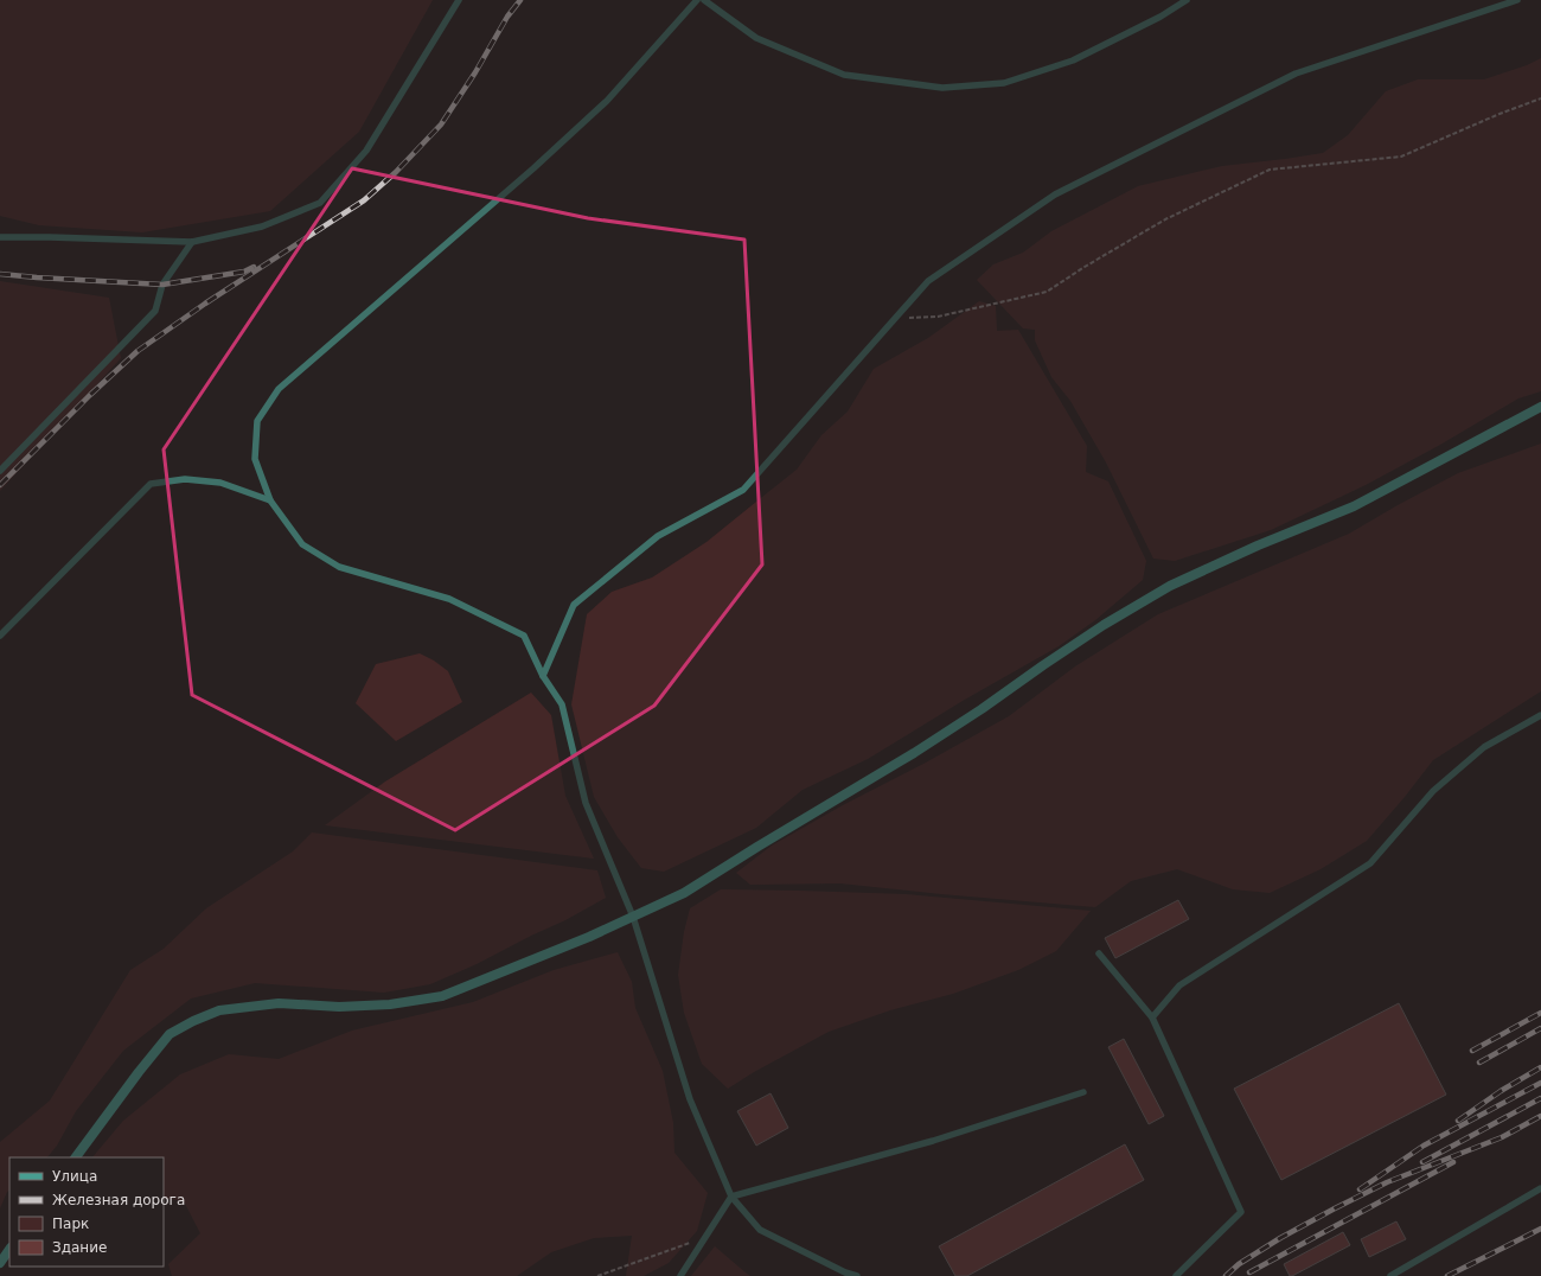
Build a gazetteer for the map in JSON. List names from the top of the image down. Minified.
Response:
{"legend":["Улица","Железная дорога","Парк","Здание"]}
